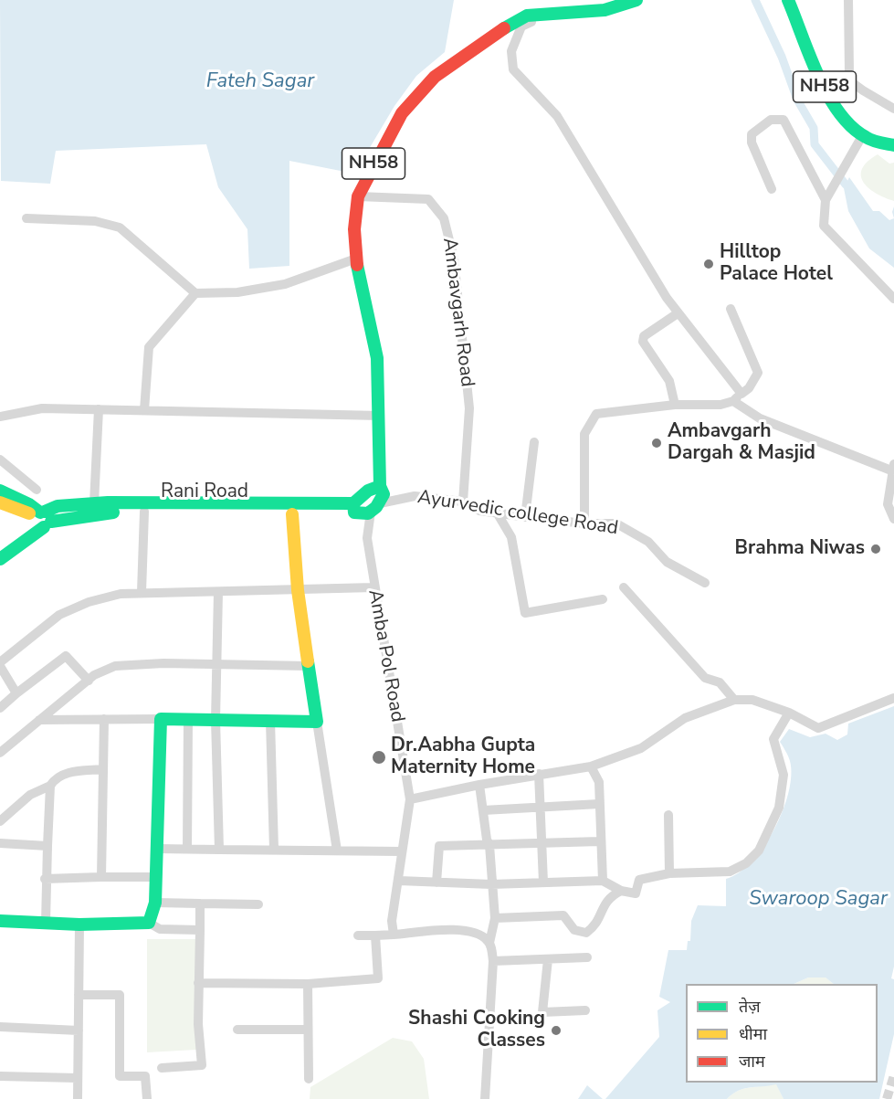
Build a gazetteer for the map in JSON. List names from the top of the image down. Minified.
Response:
{"streets":{"main road":["NH58","Rani Road"],"street":["Ambavgarh Road","Ayurvedic college Road","Amba Pol Road"]},"crossings":[["NH58","Ambavgarh Road"],["NH58","Rani Road"],["NH58","Ayurvedic college Road"],["NH58","Amba Pol Road"],["Ambavgarh Road","Ayurvedic college Road"],["Rani Road","Ayurvedic college Road"],["Rani Road","Amba Pol Road"],["Ayurvedic college Road","Amba Pol Road"]],"water":["Fateh Sagar","Swaroop Sagar"],"places":["Hilltop Palace Hotel","Ambavgarh Dargah & Masjid","Brahma Niwas","Dr.Aabha Gupta Maternity Home","Shashi Cooking Classes"],"legend":["तेज़","धीमा","जाम"]}
